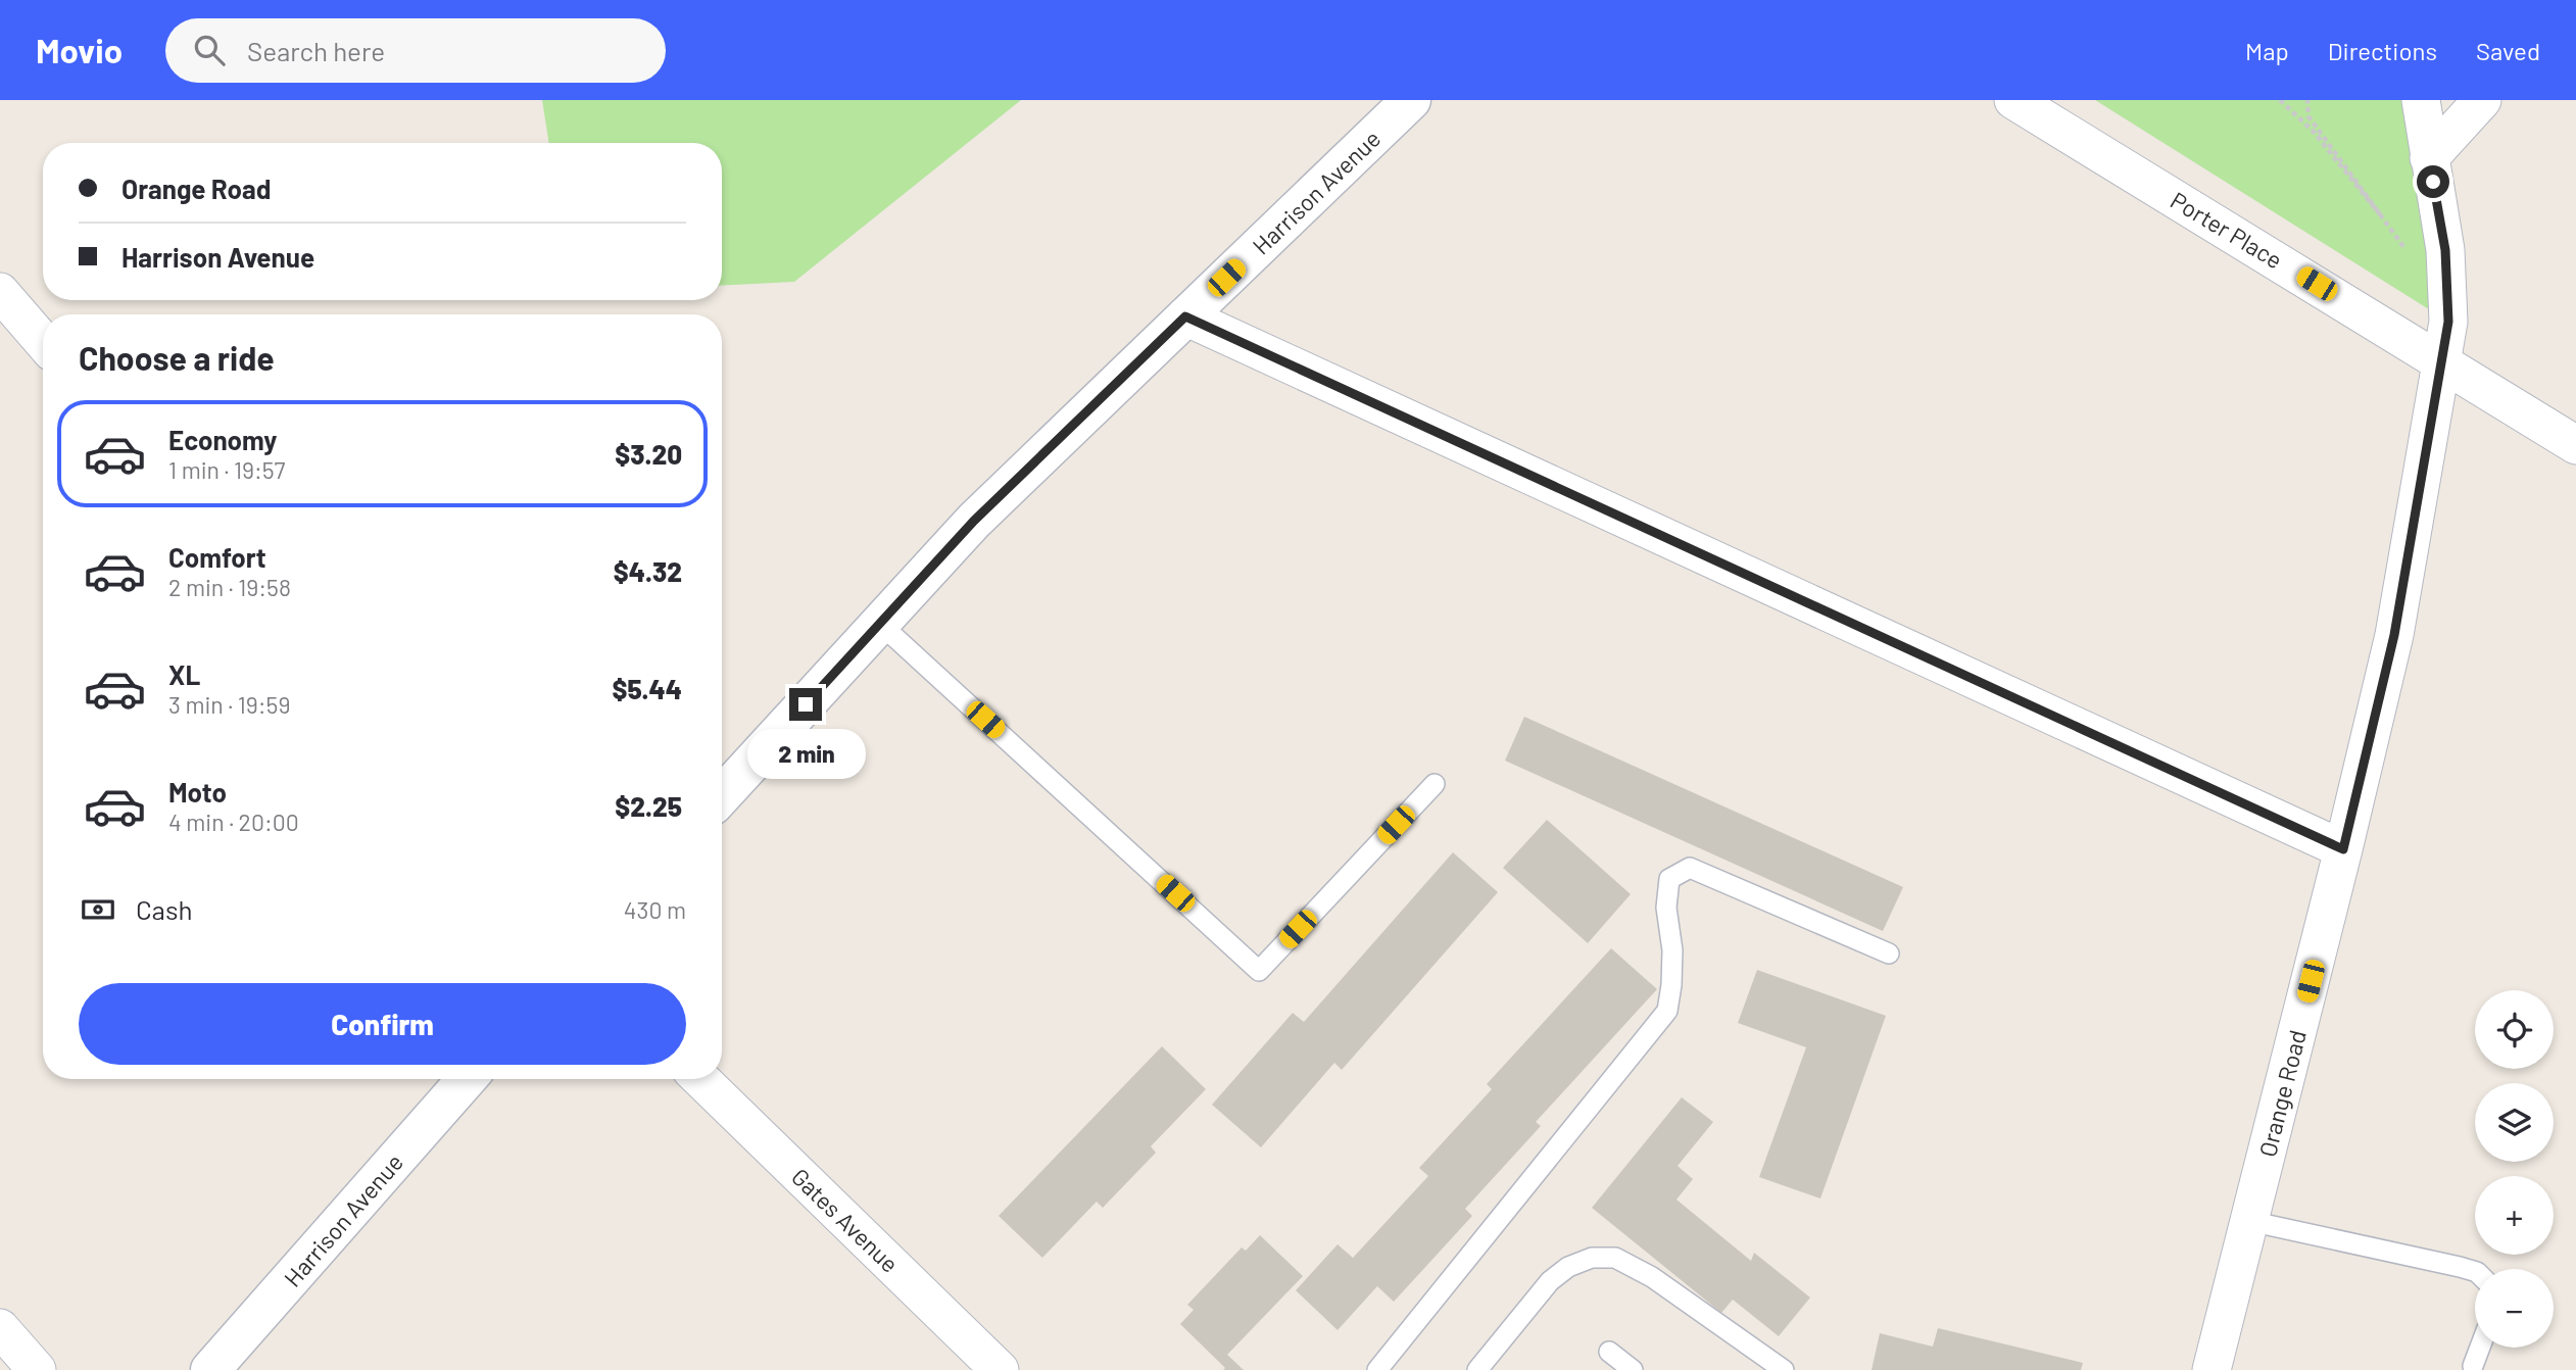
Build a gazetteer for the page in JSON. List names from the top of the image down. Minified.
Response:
{"streets":{"street":["Harrison Avenue","Porter Place","Orange Road","Gates Avenue"]},"crossings":[["Porter Place","Orange Road"]],"page":{"header":"Movio","search":"Search here","nav":["Map","Directions","Saved"],"banner":["Orange Road","Harrison Avenue"],"heading":"Choose a ride","list":[{"name":"Economy","note":"1 min · 19:57","value":"$3.20"},{"name":"Comfort","note":"2 min · 19:58","value":"$4.32"},{"name":"XL","note":"3 min · 19:59","value":"$5.44"},{"name":"Moto","note":"4 min · 20:00","value":"$2.25"}],"bubble":"2 min","pay":["Cash","430 m"],"buttons":"Confirm","map_buttons":["+","−"]}}
